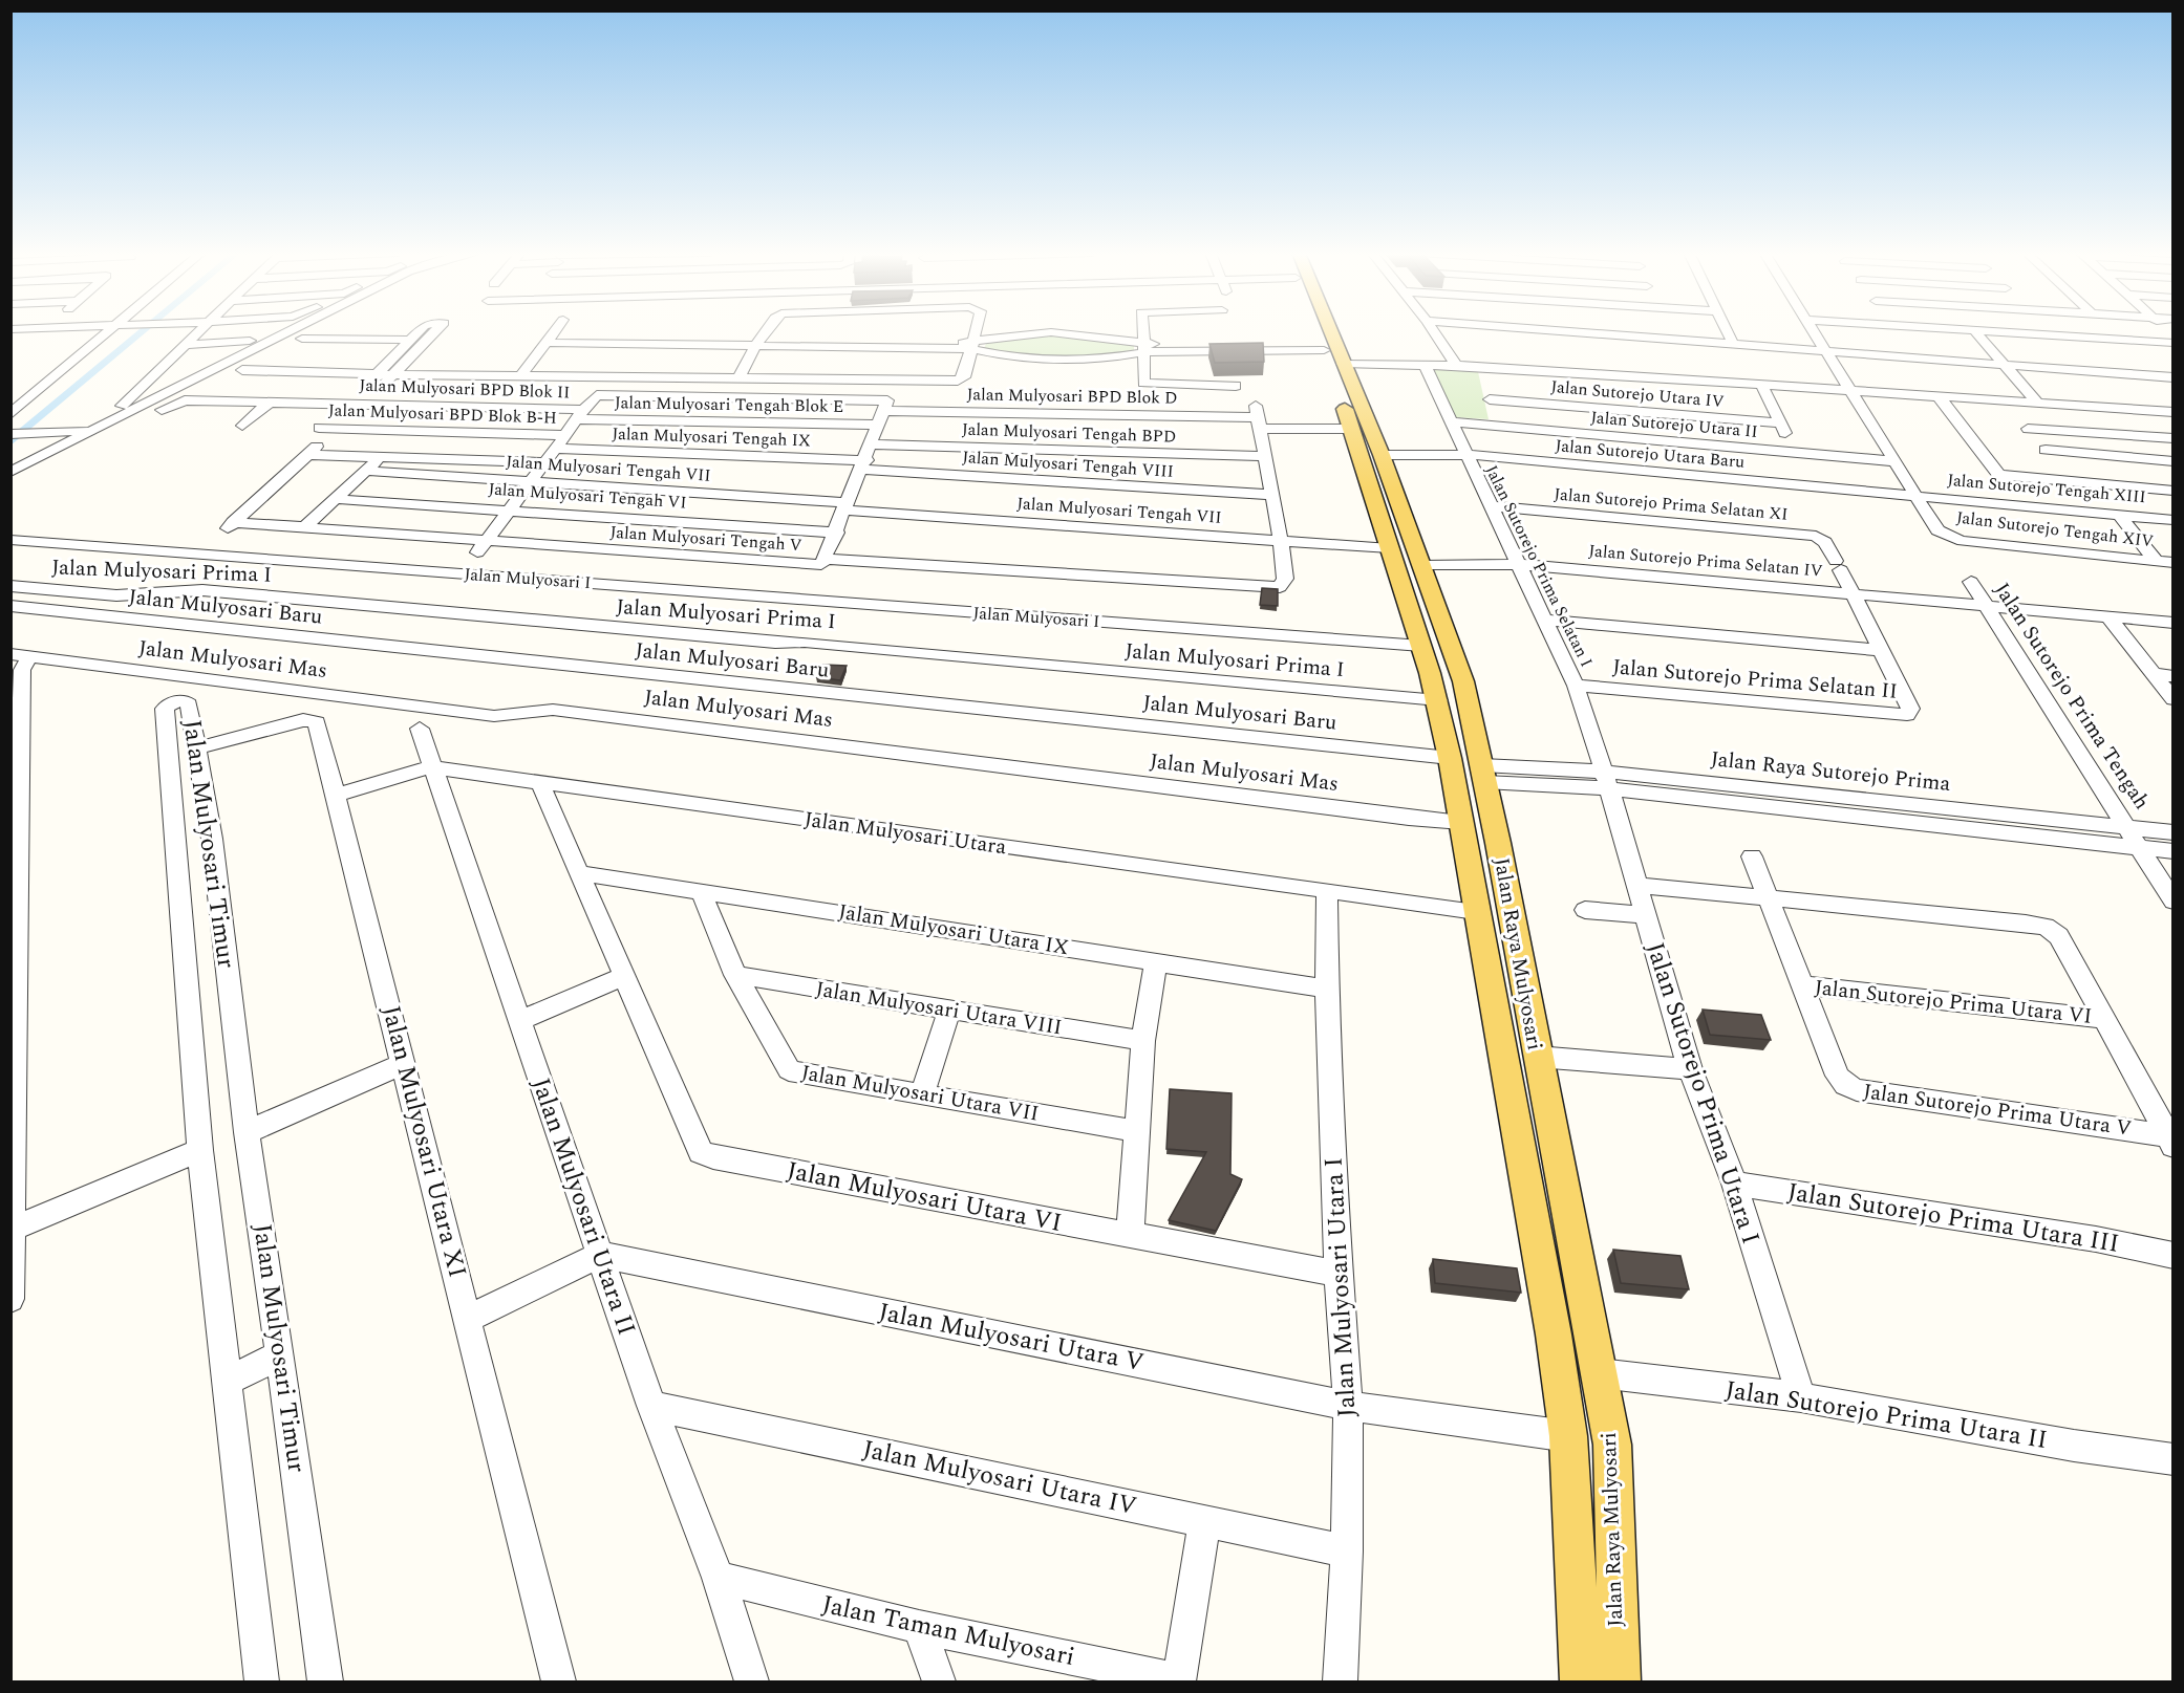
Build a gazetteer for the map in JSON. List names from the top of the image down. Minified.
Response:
{"streets":{"main road":["Jalan Raya Mulyosari"],"street":["Jalan Mulyosari BPD Blok II","Jalan Sutorejo Utara IV","Jalan Mulyosari BPD Blok D","Jalan Mulyosari Tengah Blok E","Jalan Mulyosari BPD Blok B-H","Jalan Sutorejo Utara II","Jalan Mulyosari Tengah BPD","Jalan Mulyosari Tengah IX","Jalan Sutorejo Utara Baru","Jalan Mulyosari Tengah VIII","Jalan Mulyosari Tengah VII","Jalan Sutorejo Tengah XIII","Jalan Mulyosari Tengah VI","Jalan Sutorejo Prima Selatan XI","Jalan Sutorejo Tengah XIV","Jalan Mulyosari Tengah V","Jalan Sutorejo Prima Selatan IV","Jalan Sutorejo Prima Selatan I","Jalan Mulyosari Prima I","Jalan Mulyosari I","Jalan Mulyosari Baru","Jalan Mulyosari Mas","Jalan Sutorejo Prima Selatan II","Jalan Sutorejo Prima Tengah","Jalan Raya Sutorejo Prima","Jalan Mulyosari Utara","Jalan Mulyosari Timur","Jalan Mulyosari Utara IX","Jalan Sutorejo Prima Utara VI","Jalan Mulyosari Utara VIII","Jalan Mulyosari Utara VII","Jalan Sutorejo Prima Utara I","Jalan Sutorejo Prima Utara V","Jalan Mulyosari Utara XI","Jalan Mulyosari Utara VI","Jalan Mulyosari Utara II","Jalan Sutorejo Prima Utara III","Jalan Mulyosari Utara I","Jalan Mulyosari Utara V","Jalan Sutorejo Prima Utara II","Jalan Mulyosari Utara IV","Jalan Taman Mulyosari"]},"crossings":[["Jalan Mulyosari BPD Blok II","Jalan Mulyosari Tengah Blok E"],["Jalan Mulyosari BPD Blok II","Jalan Mulyosari BPD Blok B-H"],["Jalan Mulyosari BPD Blok D","Jalan Sutorejo Utara Baru"],["Jalan Mulyosari BPD Blok D","Jalan Raya Mulyosari"],["Jalan Sutorejo Utara II","Jalan Sutorejo Prima Selatan I"],["Jalan Mulyosari Tengah IX","Jalan Mulyosari Tengah VIII"],["Jalan Sutorejo Utara Baru","Jalan Sutorejo Tengah XIII"],["Jalan Sutorejo Utara Baru","Jalan Sutorejo Tengah XIV"],["Jalan Sutorejo Utara Baru","Jalan Sutorejo Prima Selatan I"],["Jalan Sutorejo Utara Baru","Jalan Raya Mulyosari"],["Jalan Mulyosari Tengah VII","Jalan Mulyosari Tengah V"],["Jalan Mulyosari Tengah VII","Jalan Raya Mulyosari"],["Jalan Sutorejo Tengah XIII","Jalan Sutorejo Tengah XIV"],["Jalan Sutorejo Prima Selatan XI","Jalan Sutorejo Prima Selatan IV"],["Jalan Sutorejo Prima Selatan XI","Jalan Sutorejo Prima Selatan I"],["Jalan Sutorejo Prima Selatan XI","Jalan Sutorejo Prima Selatan II"],["Jalan Sutorejo Prima Selatan IV","Jalan Sutorejo Prima Selatan I"],["Jalan Sutorejo Prima Selatan IV","Jalan Sutorejo Prima Selatan II"],["Jalan Sutorejo Prima Selatan IV","Jalan Sutorejo Prima Tengah"],["Jalan Sutorejo Prima Selatan IV","Jalan Raya Mulyosari"],["Jalan Sutorejo Prima Selatan I","Jalan Sutorejo Prima Selatan II"],["Jalan Sutorejo Prima Selatan I","Jalan Raya Sutorejo Prima"],["Jalan Sutorejo Prima Selatan I","Jalan Sutorejo Prima Utara I"],["Jalan Mulyosari Prima I","Jalan Raya Mulyosari"],["Jalan Mulyosari I","Jalan Raya Mulyosari"],["Jalan Mulyosari Baru","Jalan Raya Mulyosari"],["Jalan Mulyosari Mas","Jalan Raya Mulyosari"],["Jalan Sutorejo Prima Tengah","Jalan Raya Sutorejo Prima"],["Jalan Raya Sutorejo Prima","Jalan Raya Mulyosari"],["Jalan Raya Sutorejo Prima","Jalan Sutorejo Prima Utara I"],["Jalan Mulyosari Utara","Jalan Raya Mulyosari"],["Jalan Mulyosari Utara","Jalan Mulyosari Utara XI"],["Jalan Mulyosari Utara","Jalan Mulyosari Utara VI"],["Jalan Mulyosari Utara","Jalan Mulyosari Utara II"],["Jalan Mulyosari Utara","Jalan Mulyosari Utara I"],["Jalan Mulyosari Timur","Jalan Mulyosari Utara XI"],["Jalan Mulyosari Utara IX","Jalan Mulyosari Utara VII"],["Jalan Mulyosari Utara IX","Jalan Mulyosari Utara VI"],["Jalan Mulyosari Utara IX","Jalan Mulyosari Utara I"],["Jalan Raya Mulyosari","Jalan Mulyosari Utara V"],["Jalan Raya Mulyosari","Jalan Sutorejo Prima Utara II"],["Jalan Sutorejo Prima Utara VI","Jalan Sutorejo Prima Utara V"],["Jalan Mulyosari Utara VIII","Jalan Mulyosari Utara VII"],["Jalan Sutorejo Prima Utara I","Jalan Sutorejo Prima Utara III"],["Jalan Sutorejo Prima Utara I","Jalan Sutorejo Prima Utara II"],["Jalan Mulyosari Utara VI","Jalan Mulyosari Utara I"],["Jalan Mulyosari Utara II","Jalan Mulyosari Utara V"],["Jalan Mulyosari Utara II","Jalan Mulyosari Utara IV"],["Jalan Mulyosari Utara II","Jalan Taman Mulyosari"],["Jalan Mulyosari Utara I","Jalan Mulyosari Utara V"],["Jalan Mulyosari Utara I","Jalan Mulyosari Utara IV"]]}
